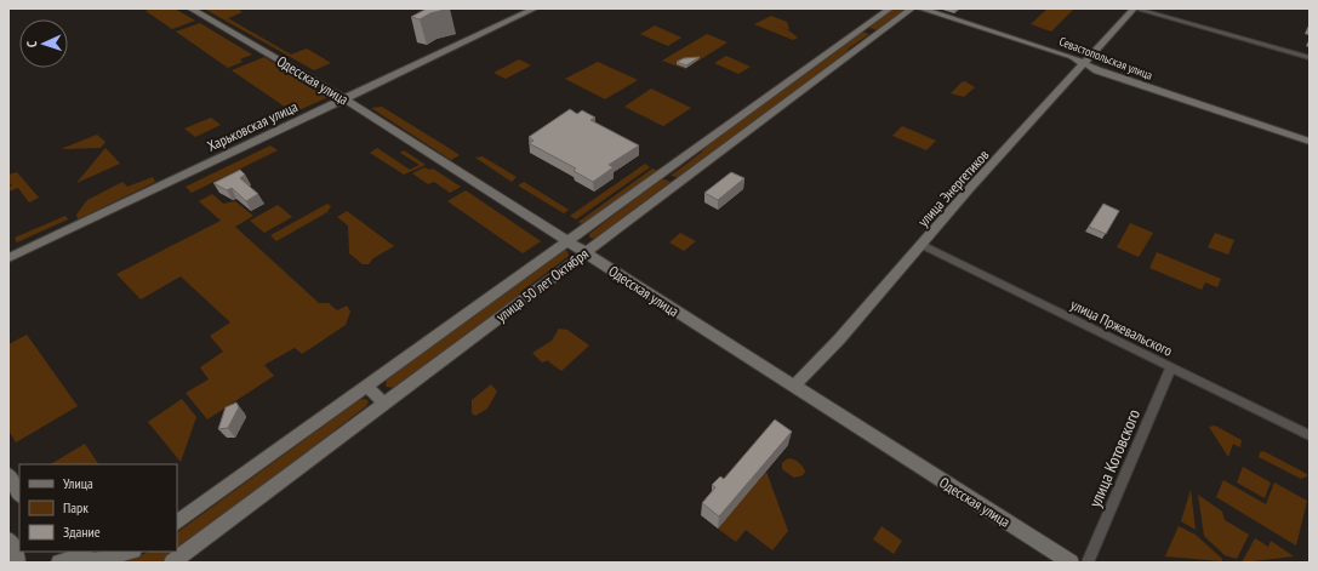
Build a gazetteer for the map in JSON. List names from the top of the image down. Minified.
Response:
{"streets":{"street":["Севастопольская улица","Одесская улица","Харьковская улица","улица Энергетиков","улица 50 лет Октября","улица Пржевальского","улица Котовского"]},"crossings":[["Севастопольская улица","улица Энергетиков"],["Одесская улица","Харьковская улица"],["Одесская улица","улица Энергетиков"],["Одесская улица","улица 50 лет Октября"],["улица Энергетиков","улица Пржевальского"],["улица Пржевальского","улица Котовского"]],"legend":["Улица","Парк","Здание"],"north":"left"}
